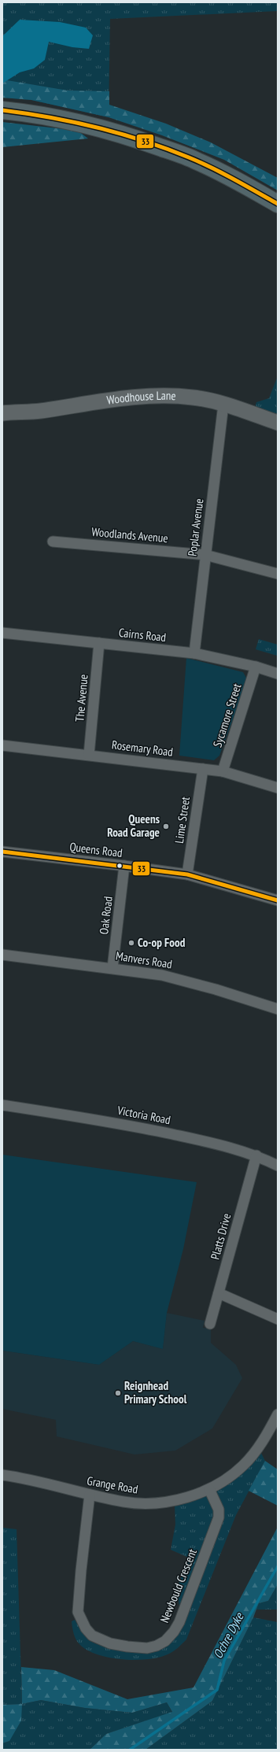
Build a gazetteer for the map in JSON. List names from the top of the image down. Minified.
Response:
{"streets":{"street":["Woodhouse Lane","Poplar Avenue","Woodlands Avenue","Cairns Road","The Avenue","Sycamore Street","Rosemary Road","Lime Street","Queens Road","Oak Road","Manvers Road","Victoria Road","Platts Drive","Grange Road","Newbould Crescent"]},"crossings":[["Woodhouse Lane","Poplar Avenue"],["Poplar Avenue","Woodlands Avenue"],["Poplar Avenue","Cairns Road"],["Cairns Road","The Avenue"],["Cairns Road","Sycamore Street"],["The Avenue","Rosemary Road"],["Sycamore Street","Rosemary Road"],["Rosemary Road","Lime Street"],["Lime Street","Queens Road"],["Queens Road","Oak Road"],["Oak Road","Manvers Road"],["Victoria Road","Platts Drive"],["Grange Road","Newbould Crescent"]],"water":["Ochre Dyke"],"places":["Queens Road Garage","Co-op Food","Reignhead Primary School"],"lines":["transit line 33"]}
